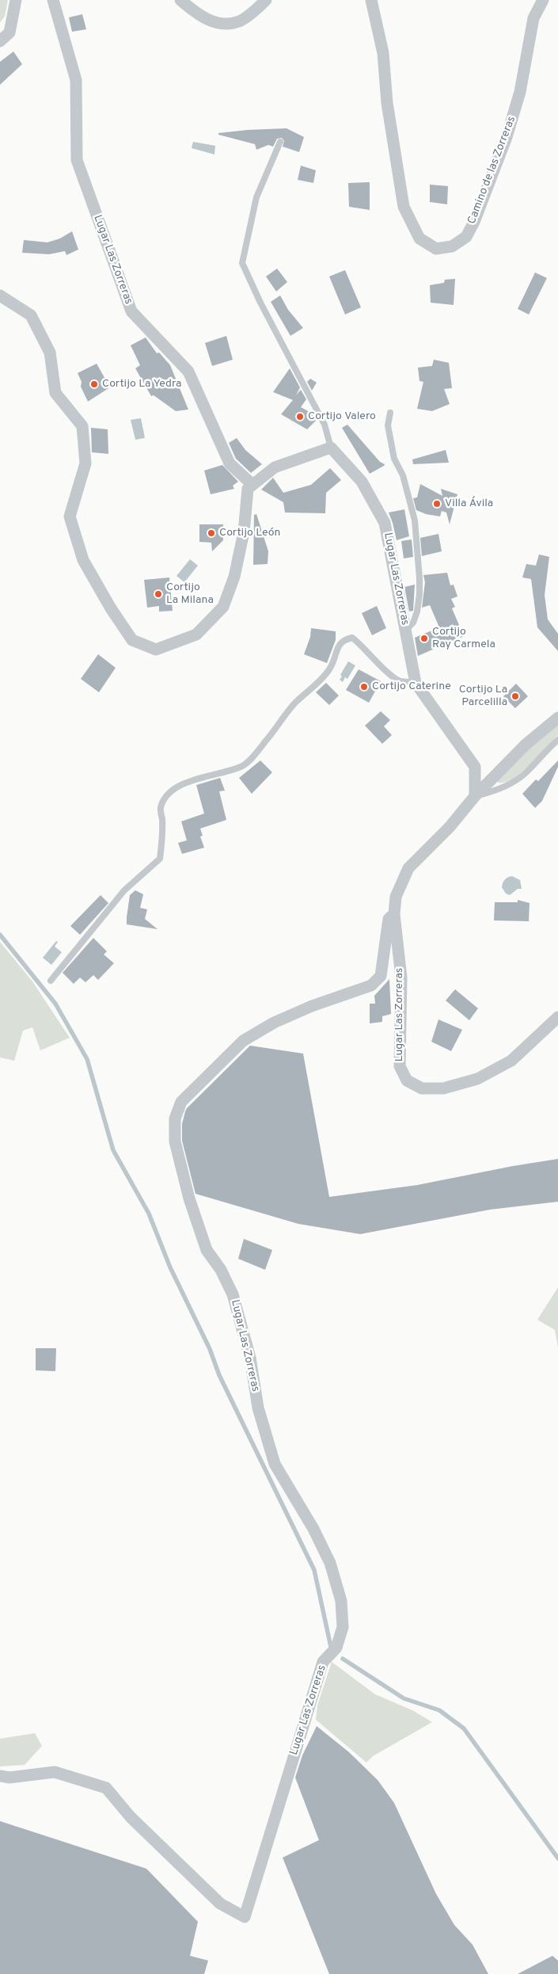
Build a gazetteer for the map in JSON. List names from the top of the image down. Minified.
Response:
{"streets":{"street":["Camino de las Zorreras","Lugar Las Zorreras"]},"places":["Cortijo La Yedra","Cortijo Valero","Villa Ávila","Cortijo León","Cortijo La Milana","Cortijo Ray Carmela","Cortijo Caterine","Cortijo La Parcelilla"]}
